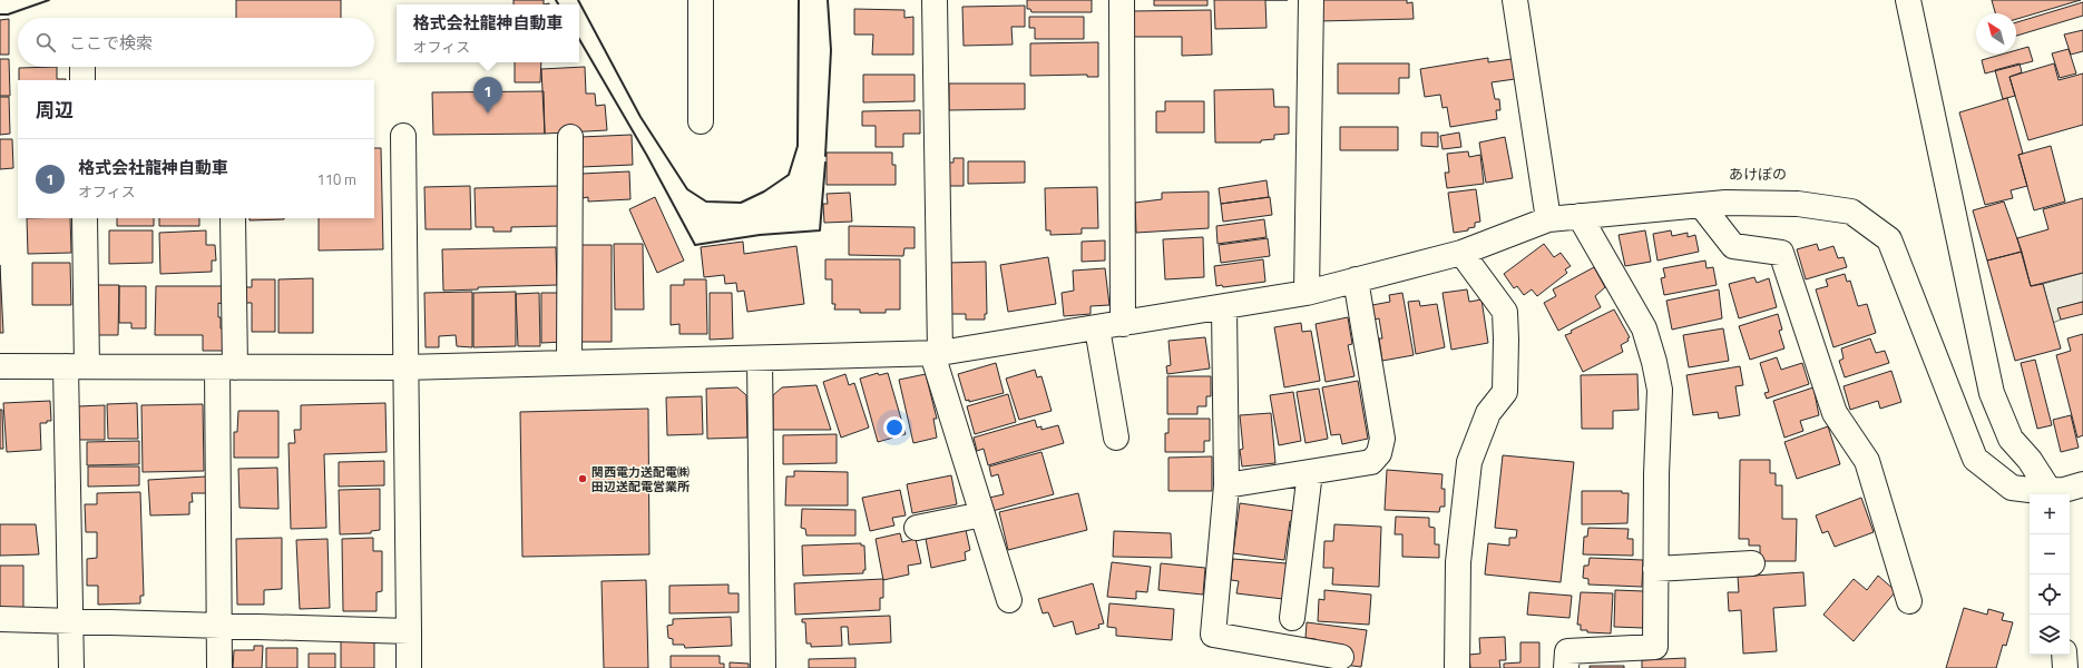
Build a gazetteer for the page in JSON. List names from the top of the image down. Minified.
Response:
{"districts":["あけぼの"],"places":["関西電力送配電㈱ 田辺送配電営業所"],"north":"top left","page":{"popup":["格式会社龍神自動車","オフィス"],"search":"ここで検索","pins":"1","heading":"周辺","list":[{"mark":"1","name":"格式会社龍神自動車","note":"オフィス","value":"110 m"}],"map_buttons":["+","−"]}}
